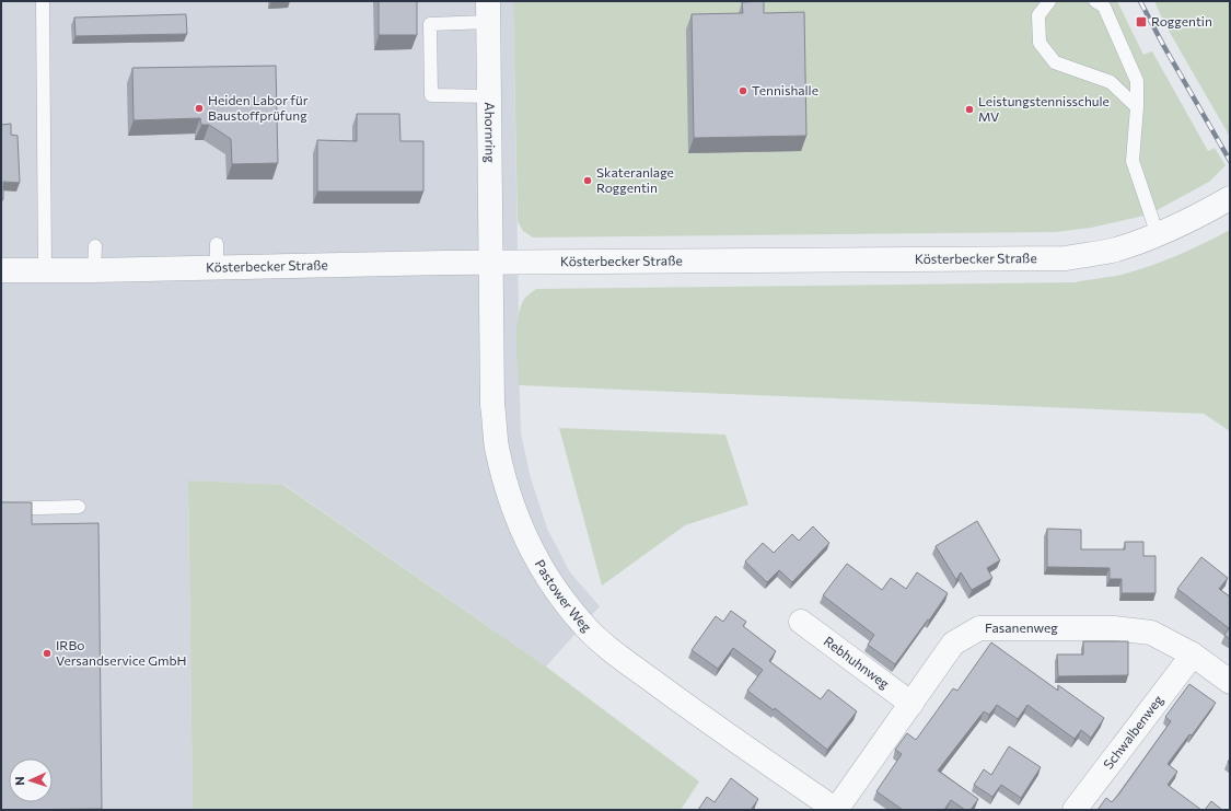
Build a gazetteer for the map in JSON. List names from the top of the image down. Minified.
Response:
{"streets":{"street":["Ahornring","Kösterbecker Straße","Pastower Weg","Fasanenweg","Rebhuhnweg","Schwalbenweg"]},"crossings":[["Ahornring","Kösterbecker Straße"],["Ahornring","Pastower Weg"],["Kösterbecker Straße","Pastower Weg"],["Pastower Weg","Fasanenweg"],["Fasanenweg","Rebhuhnweg"],["Fasanenweg","Schwalbenweg"]],"places":{"transit":["Roggentin"],"other":["Tennishalle","Heiden Labor für Baustoffprüfung","Leistungstennisschule MV","Skateranlage Roggentin","IRBo Versandservice GmbH"]},"north":"left"}
